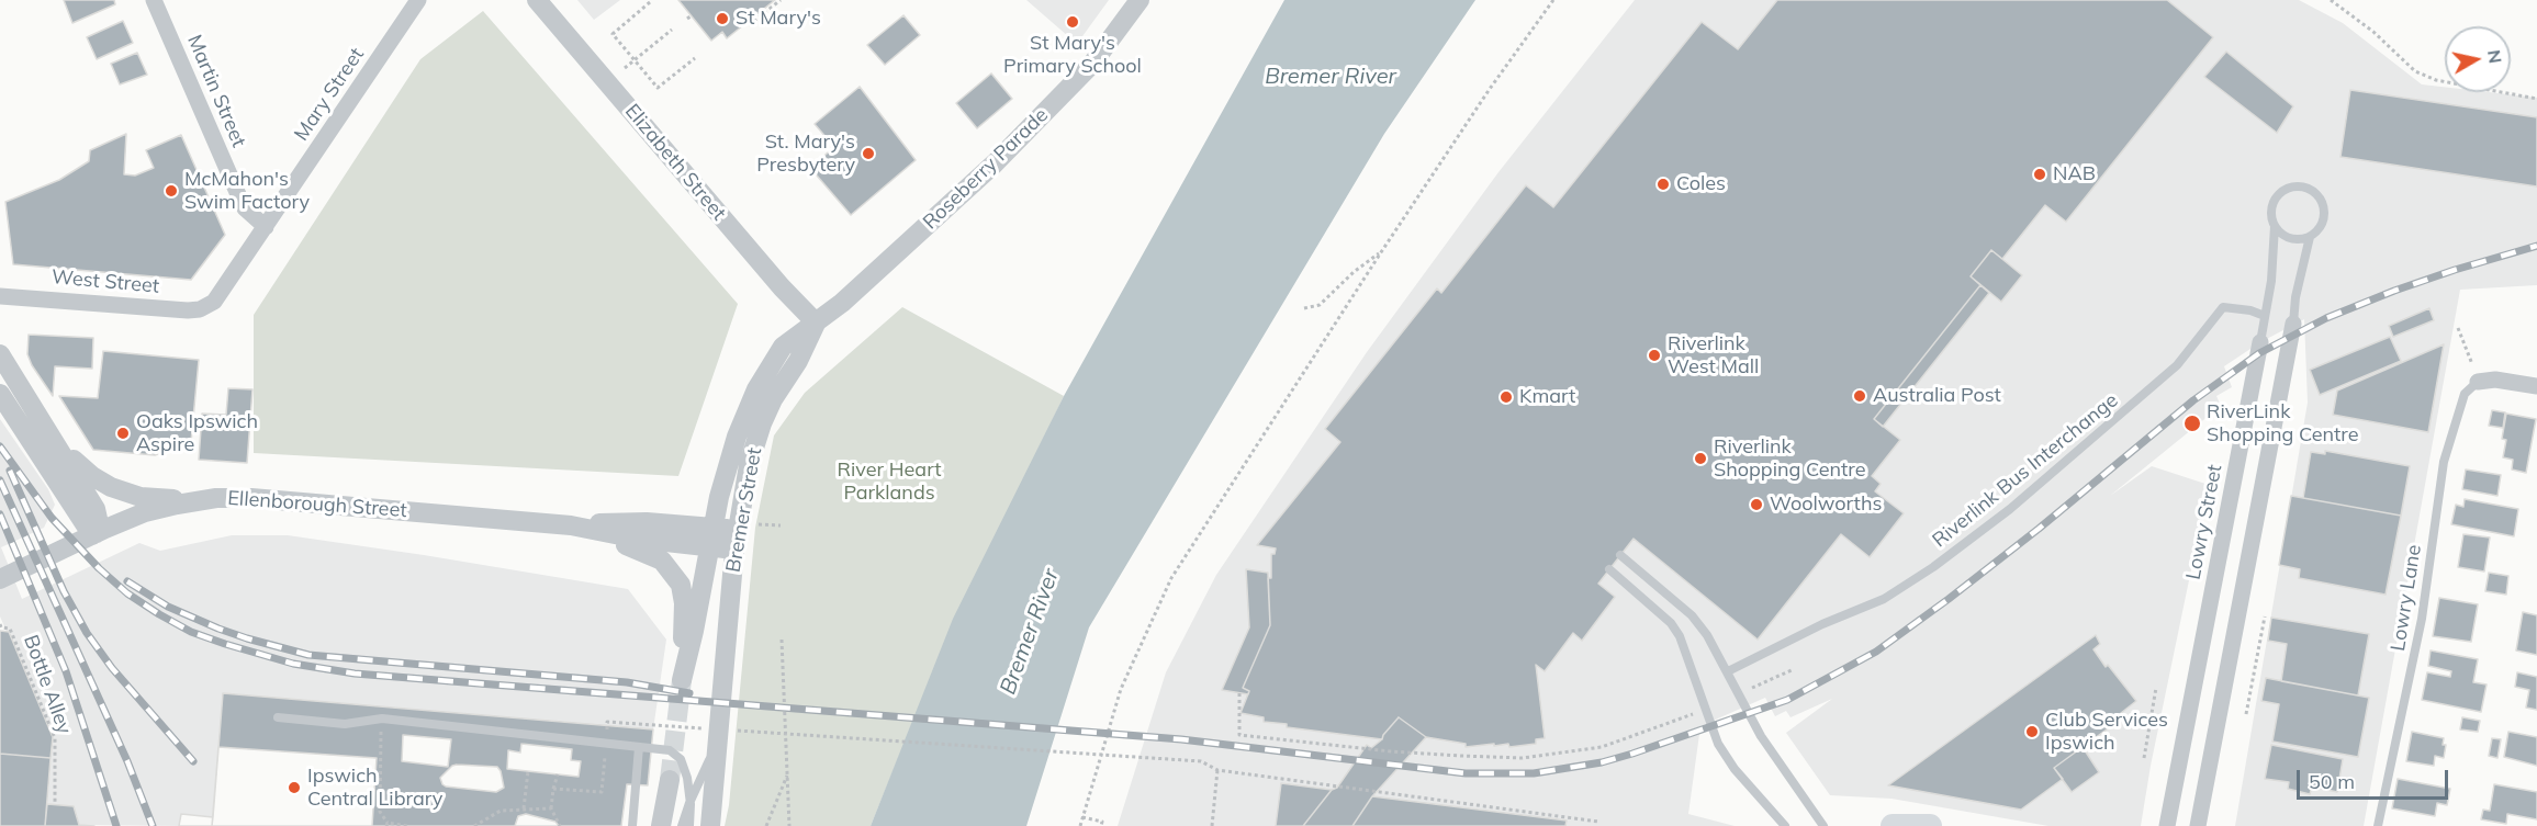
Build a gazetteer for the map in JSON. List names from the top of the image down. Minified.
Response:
{"streets":{"street":["Martin Street","Mary Street","Elizabeth Street","Roseberry Parade","West Street","Ellenborough Street","Bremer Street","Lowry Street"],"lane":["Riverlink Bus Interchange","Lowry Lane"],"path":["Bottle Alley"]},"crossings":[["Martin Street","Mary Street"],["Mary Street","West Street"],["Elizabeth Street","Roseberry Parade"],["Elizabeth Street","Bremer Street"],["Roseberry Parade","Bremer Street"],["Riverlink Bus Interchange","Lowry Street"],["Ellenborough Street","Bremer Street"]],"water":["Bremer River"],"parks":["River Heart Parklands"],"places":["St Mary's","St Mary's Primary School","St. Mary's Presbytery","NAB","Coles","McMahon's Swim Factory","Riverlink West Mall","Australia Post","Kmart","RiverLink Shopping Centre","Oaks Ipswich Aspire","Riverlink Shopping Centre","Woolworths","Club Services Ipswich","Ipswich Central Library"],"scale_bar":"50 m","north":"right"}
